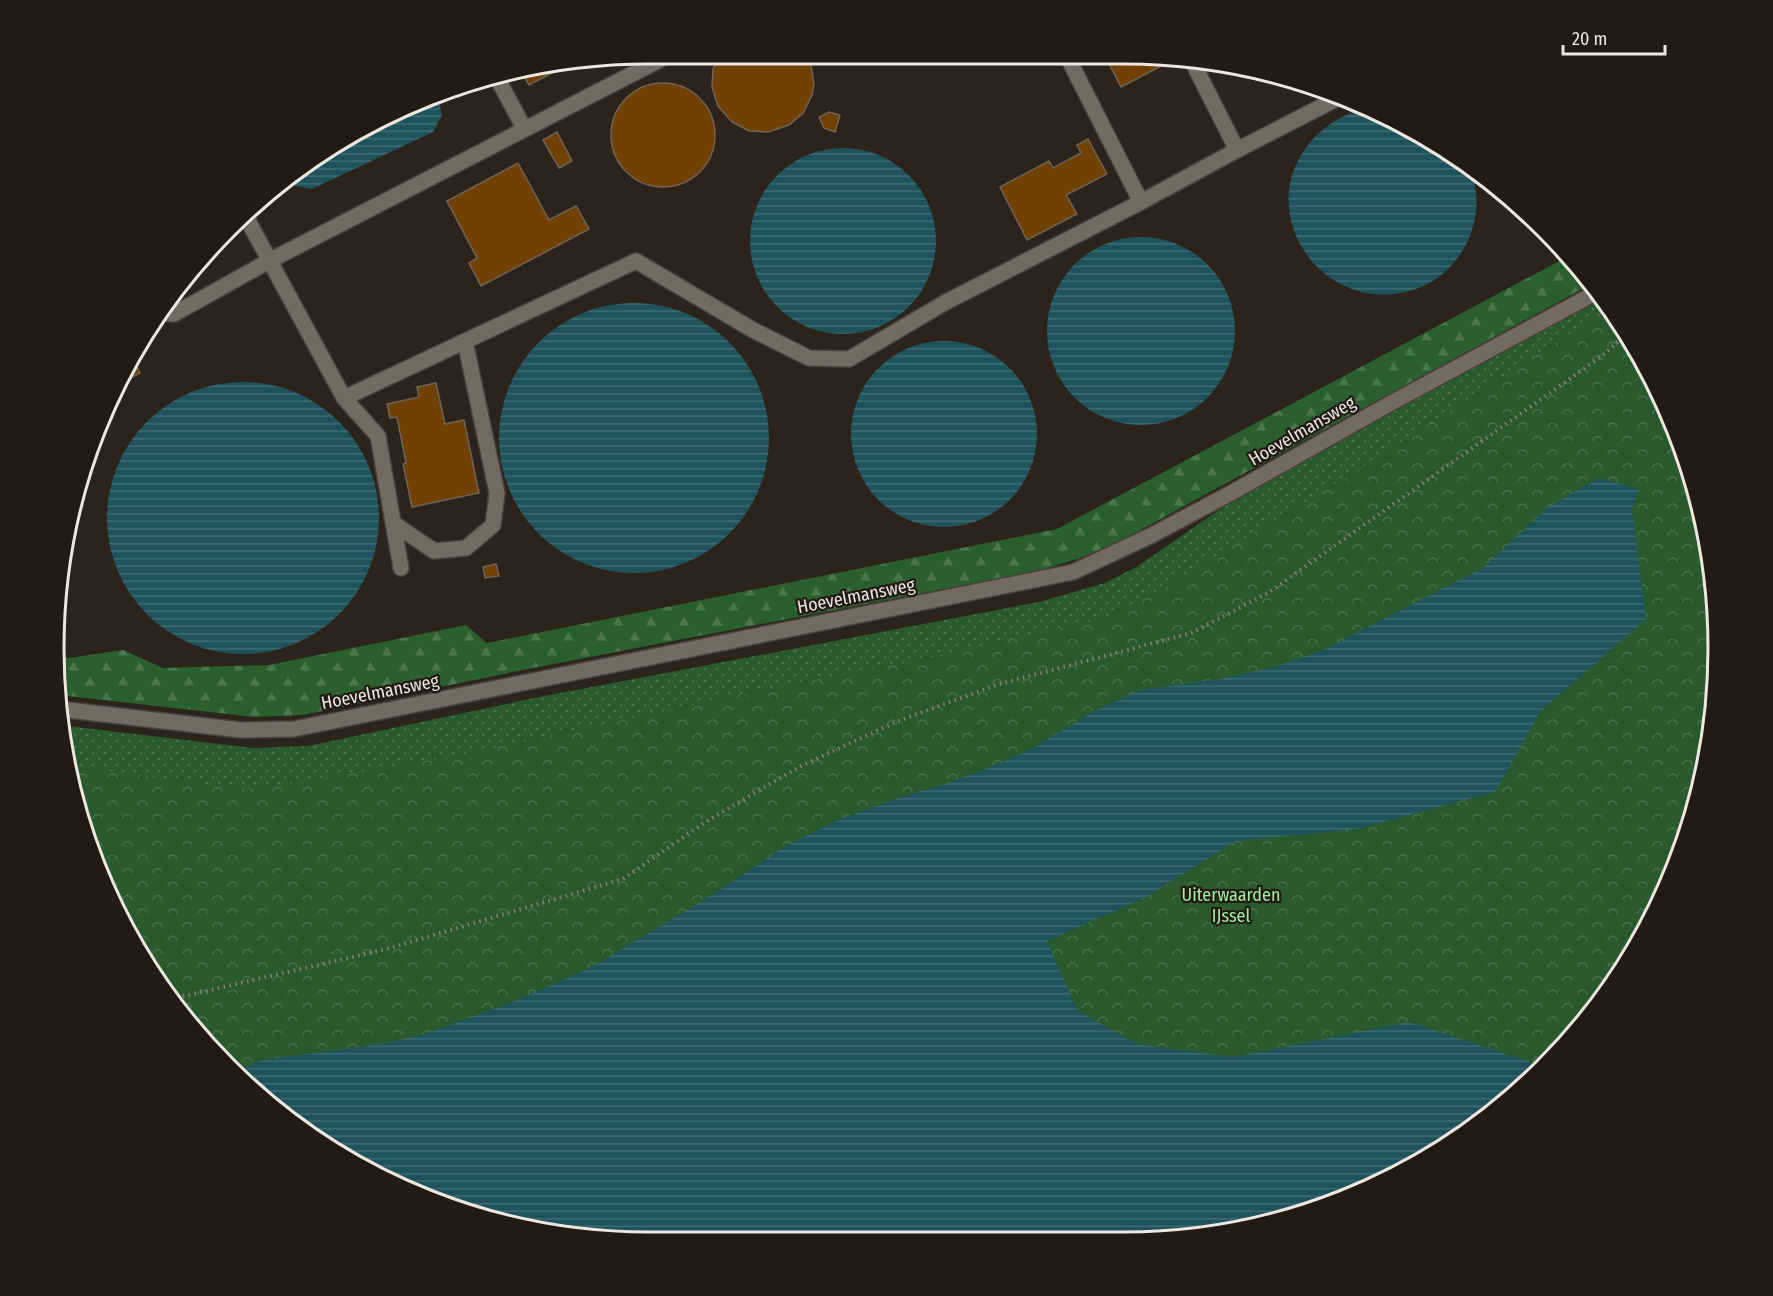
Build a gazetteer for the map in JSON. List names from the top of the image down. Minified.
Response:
{"streets":{"street":["Hoevelmansweg"]},"parks":["Uiterwaarden IJssel"],"scale_bar":"20 m"}
